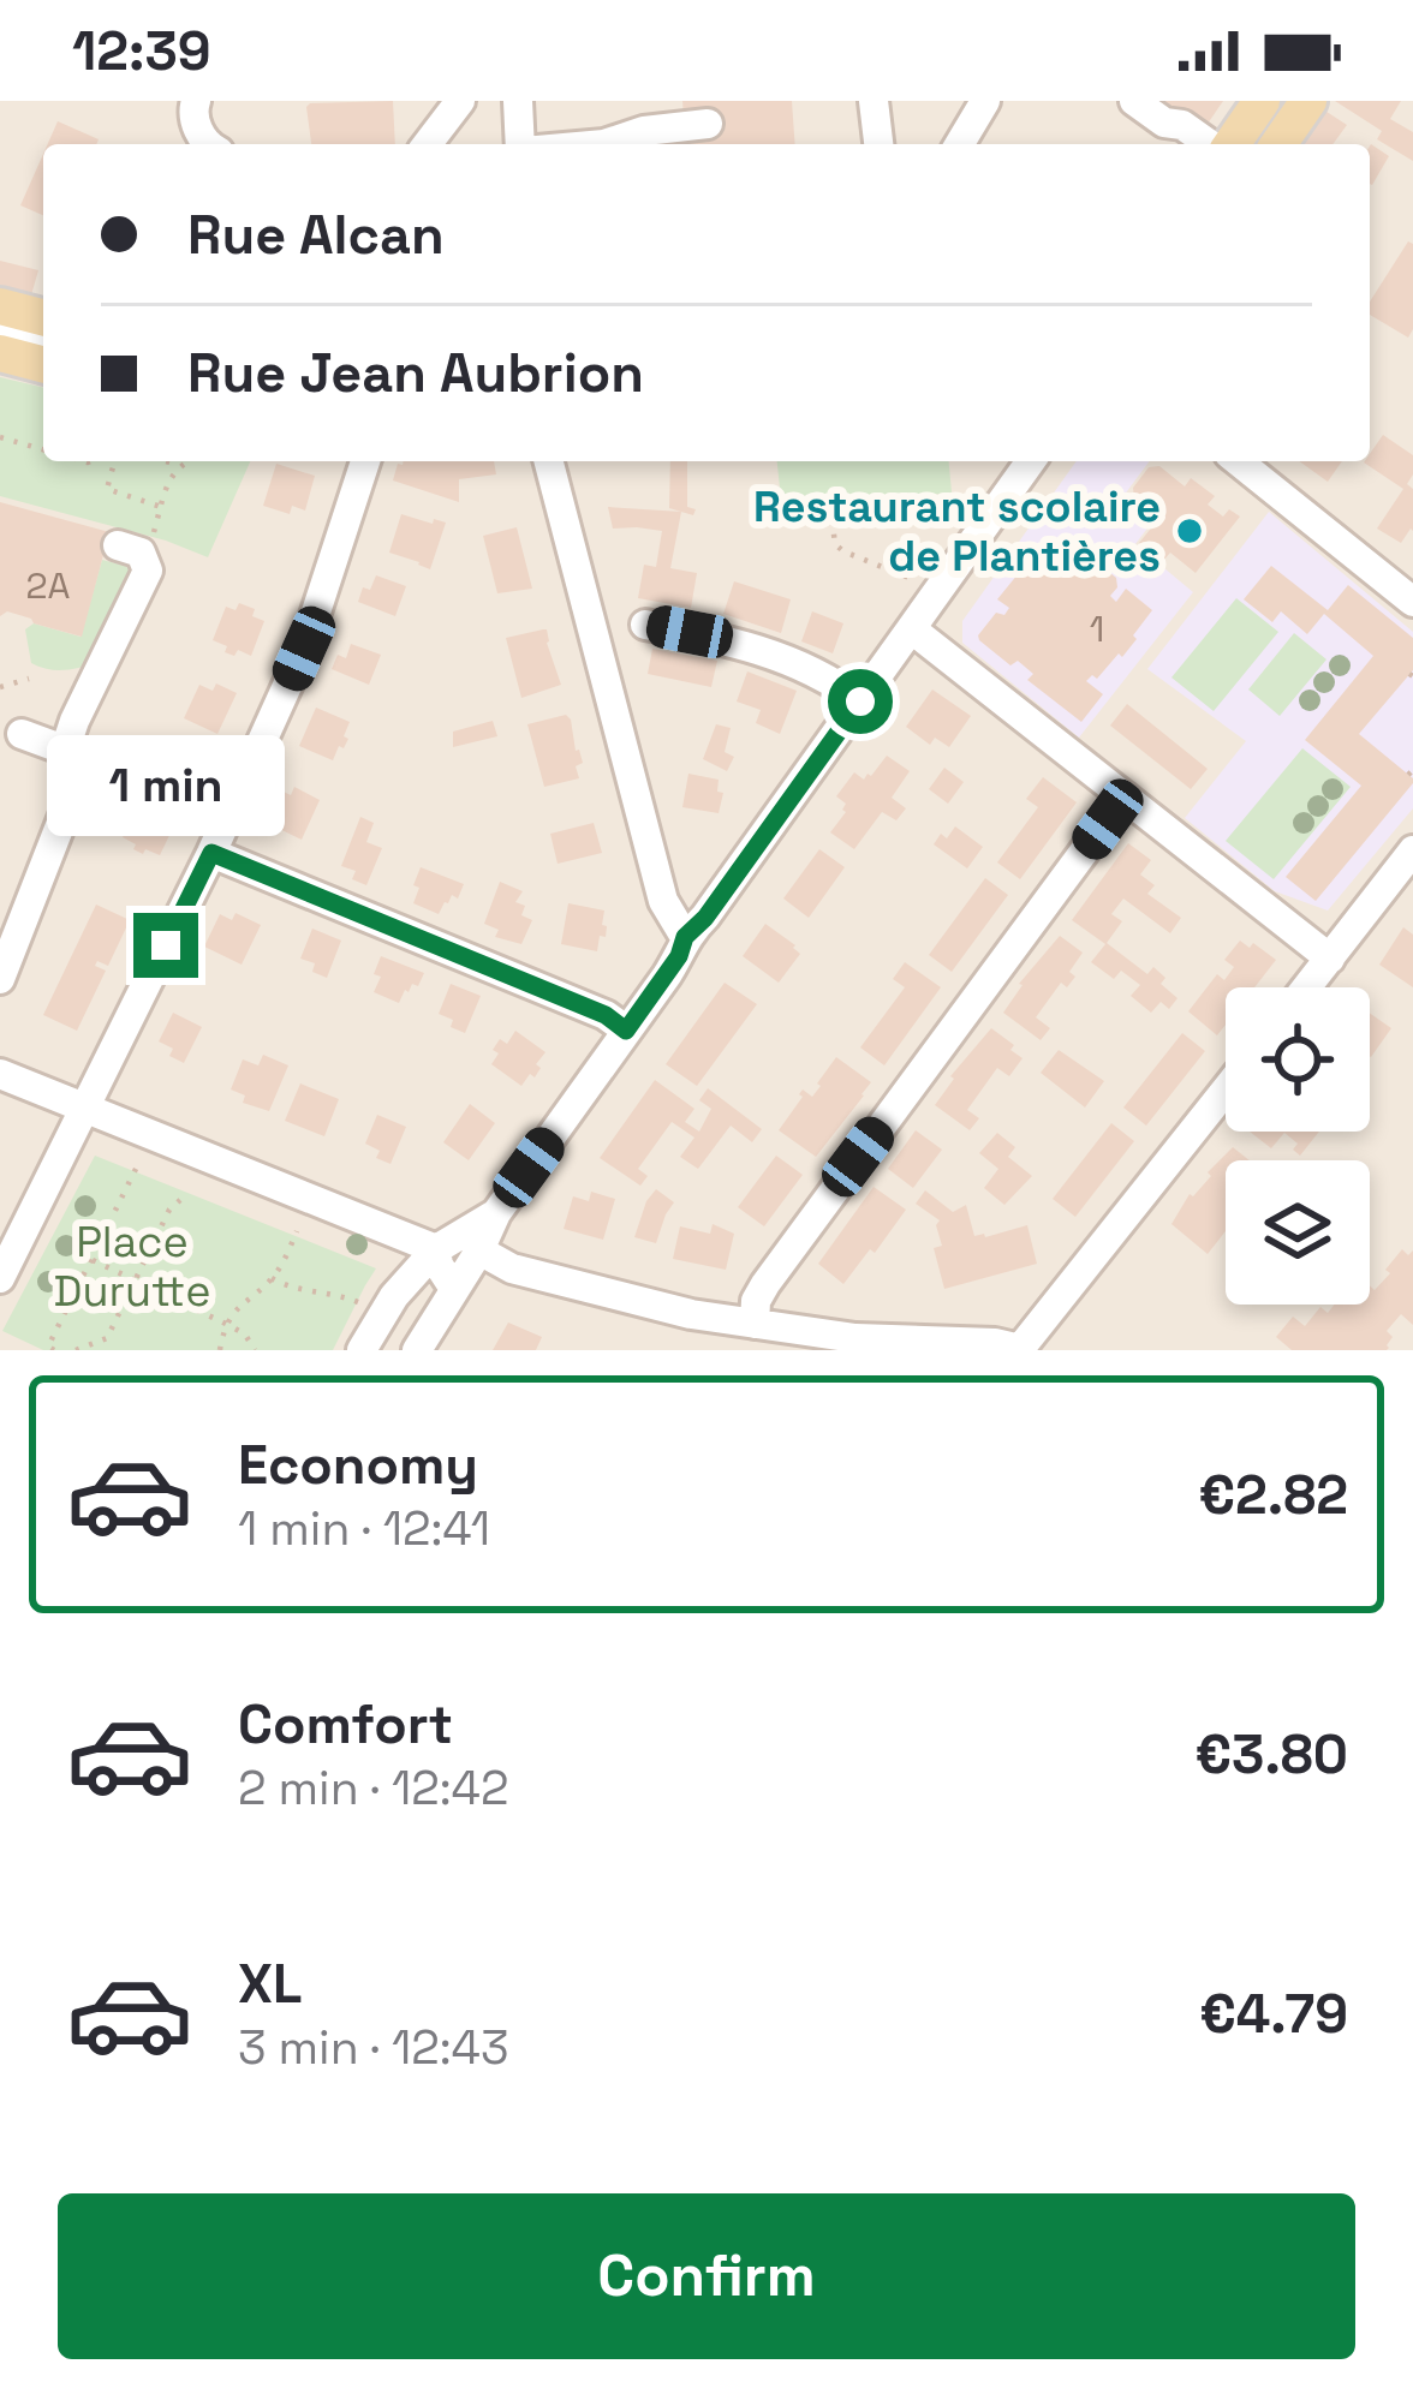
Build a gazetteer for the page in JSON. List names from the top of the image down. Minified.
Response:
{"parks":["Place Durutte"],"places":["Restaurant scolaire de Plantières"],"house_numbers":["2A","1"],"page":{"status":"12:39","banner":["Rue Alcan","Rue Jean Aubrion"],"bubble":"1 min","list":[{"name":"Economy","note":"1 min · 12:41","value":"€2.82"},{"name":"Comfort","note":"2 min · 12:42","value":"€3.80"},{"name":"XL","note":"3 min · 12:43","value":"€4.79"}],"buttons":"Confirm"}}
